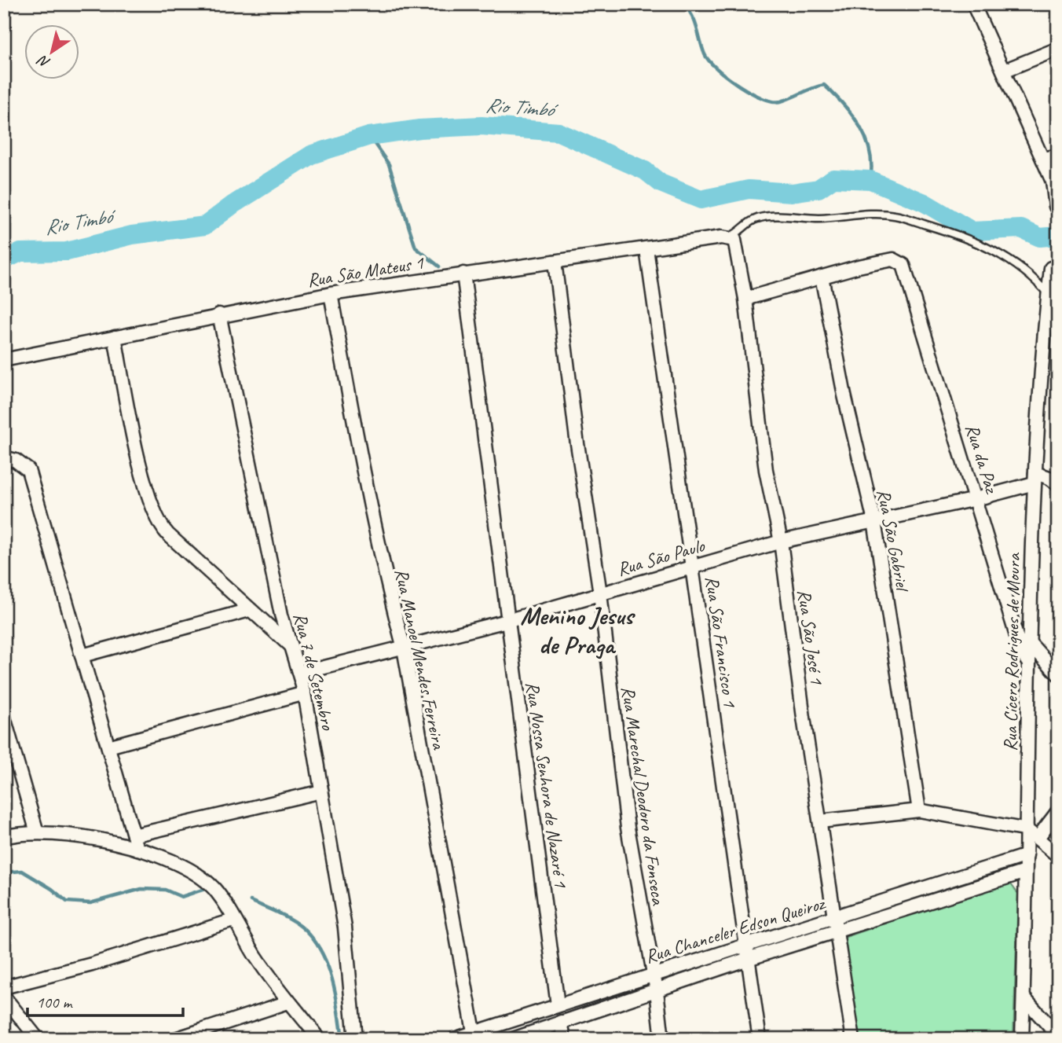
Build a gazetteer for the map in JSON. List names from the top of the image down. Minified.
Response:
{"streets":{"street":["Rua São Mateus 1","Rua da Paz","Rua São Gabriel","Rua São Paulo","Rua São José 1","Rua São Francisco 1","Rua Cícero Rodrigues de Moura","Rua Manoel Mendes Ferreira","Rua 7 de Setembro","Rua Nossa Senhora de Nazaré 1","Rua Marechal Deodoro da Fonseca","Rua Chanceler Edson Queiroz"]},"crossings":[["Rua São Mateus 1","Rua São José 1"],["Rua São Mateus 1","Rua São Francisco 1"],["Rua São Mateus 1","Rua Manoel Mendes Ferreira"],["Rua São Mateus 1","Rua 7 de Setembro"],["Rua São Mateus 1","Rua Nossa Senhora de Nazaré 1"],["Rua São Mateus 1","Rua Marechal Deodoro da Fonseca"],["Rua da Paz","Rua São Gabriel"],["Rua da Paz","Rua São Paulo"],["Rua da Paz","Rua Cícero Rodrigues de Moura"],["Rua São Gabriel","Rua São Paulo"],["Rua São Paulo","Rua São José 1"],["Rua São Paulo","Rua São Francisco 1"],["Rua São Paulo","Rua Cícero Rodrigues de Moura"],["Rua São Paulo","Rua Manoel Mendes Ferreira"],["Rua São Paulo","Rua 7 de Setembro"],["Rua São Paulo","Rua Nossa Senhora de Nazaré 1"],["Rua São Paulo","Rua Marechal Deodoro da Fonseca"],["Rua São José 1","Rua Chanceler Edson Queiroz"],["Rua São Francisco 1","Rua Chanceler Edson Queiroz"],["Rua Cícero Rodrigues de Moura","Rua Chanceler Edson Queiroz"],["Rua Manoel Mendes Ferreira","Rua Chanceler Edson Queiroz"],["Rua Nossa Senhora de Nazaré 1","Rua Chanceler Edson Queiroz"],["Rua Marechal Deodoro da Fonseca","Rua Chanceler Edson Queiroz"]],"districts":["Menino Jesus de Praga"],"water":["Rio Timbó"],"scale_bar":"100 m","north":"bottom left"}
